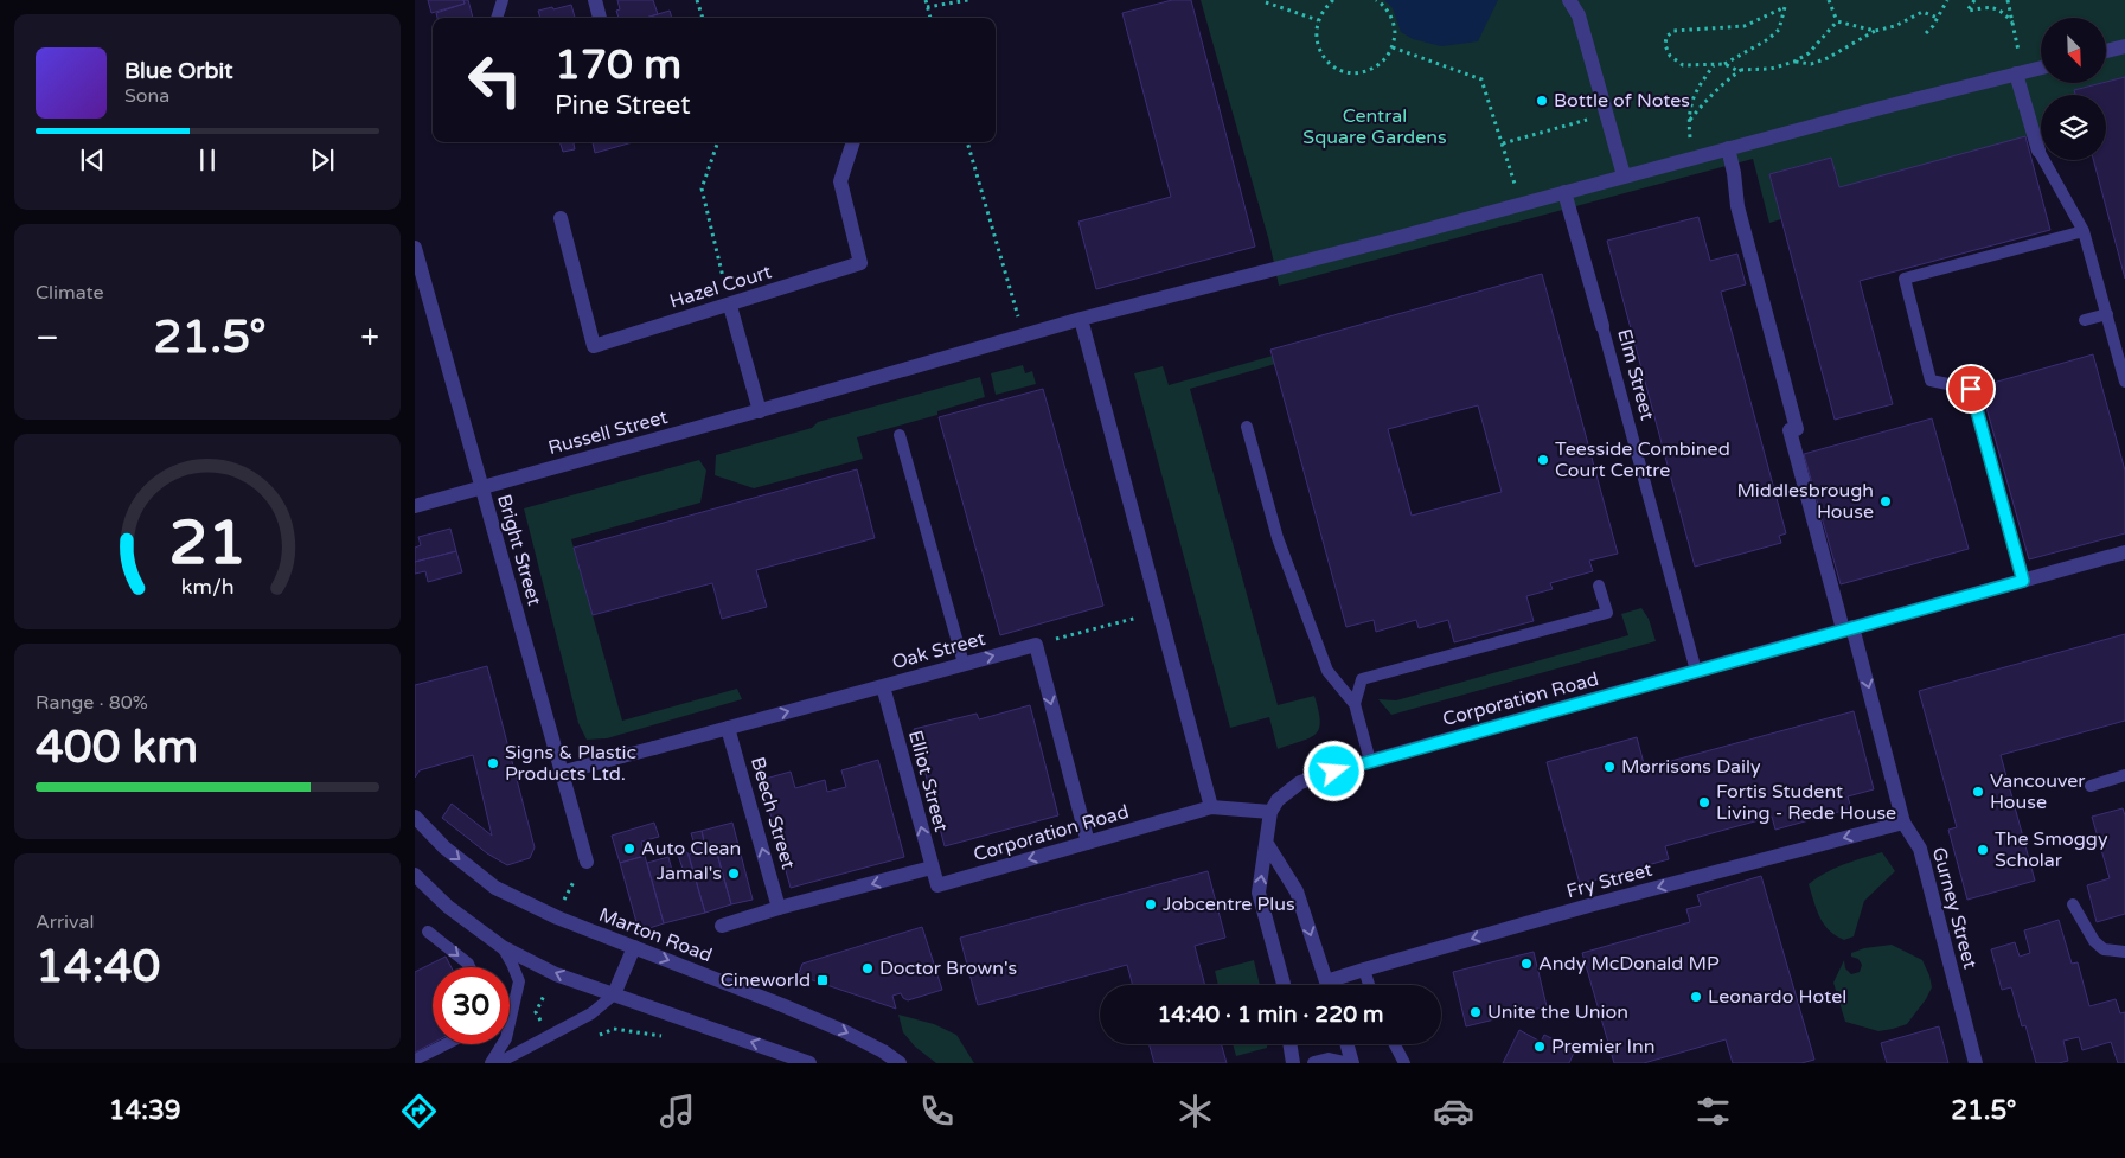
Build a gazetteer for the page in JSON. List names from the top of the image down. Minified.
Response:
{"streets":{"street":["Hazel Court","Elm Street","Russell Street","Bright Street","Oak Street","Corporation Road","Elliot Street","Beech Street","Fry Street","Gurney Street","Marton Road"]},"crossings":[["Elm Street","Russell Street"],["Elm Street","Corporation Road"],["Russell Street","Bright Street"],["Russell Street","Gurney Street"],["Bright Street","Oak Street"],["Oak Street","Elliot Street"],["Oak Street","Beech Street"],["Corporation Road","Elliot Street"],["Corporation Road","Gurney Street"],["Fry Street","Gurney Street"]],"one_way":["Oak Street","Elliot Street","Beech Street","Fry Street"],"parks":["Central Square Gardens"],"places":{"other":["Bottle of Notes","Teesside Combined Court Centre","Middlesbrough House","Signs & Plastic Products Ltd.","Morrisons Daily","Vancouver House","Fortis Student Living - Rede House","Auto Clean","The Smoggy Scholar","Jamal's","Jobcentre Plus","Andy McDonald MP","Doctor Brown's","Leonardo Hotel","Unite the Union","Premier Inn"],"transit":["Cineworld"]},"north":"bottom right","page":{"turn":["170 m","Pine Street"],"song":["Blue Orbit","Sona"],"tile":["Climate",["Range · 80%","400 km"],["Arrival","14:40"]],"heat":["−","21.5°","+"],"limit":"30","trip":"14:40 · 1 min · 220 m","tabs":["14:39","21.5°"],"gauge":["21","km/h"]}}
